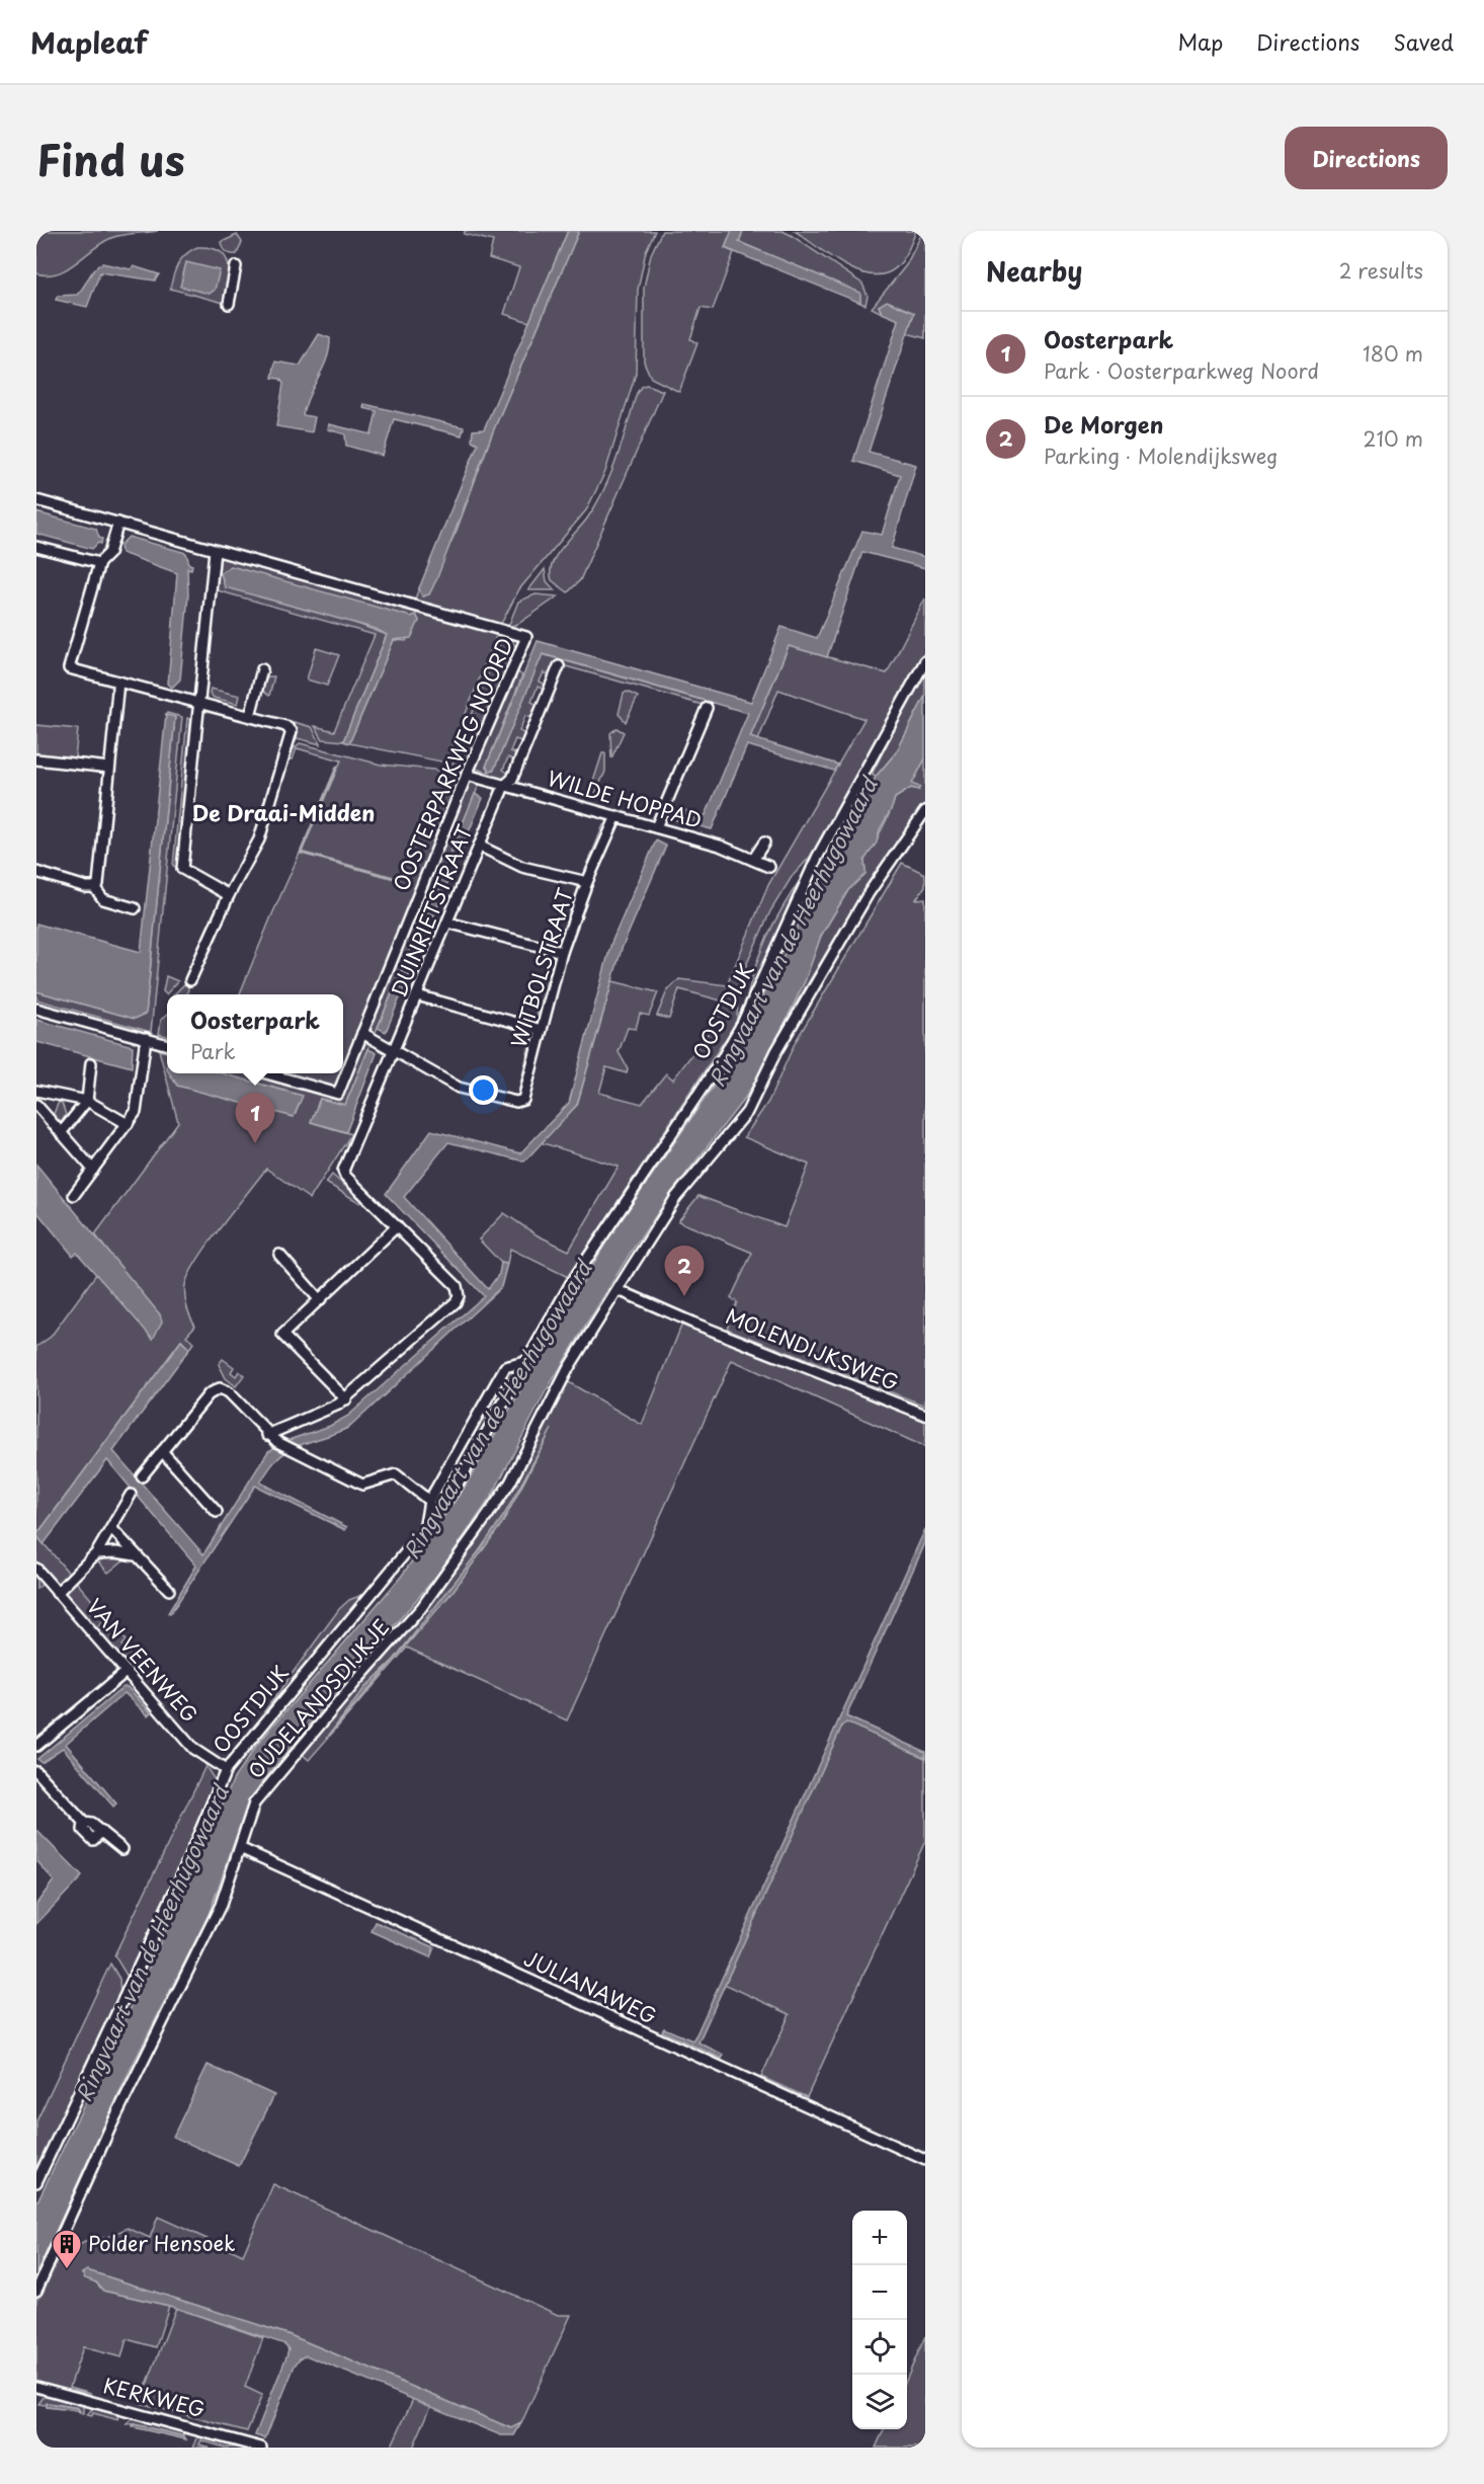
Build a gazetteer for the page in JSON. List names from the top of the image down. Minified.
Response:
{"streets":{"street":["OOSTERPARKWEG NOORD","WILDE HOPPAD","DUINRIETSTRAAT","WITBOLSTRAAT","OOSTDIJK","MOLENDIJKSWEG","VAN VEENWEG","OUDELANDSDIJKJE","JULIANAWEG","KERKWEG"]},"crossings":[["OOSTERPARKWEG NOORD","WILDE HOPPAD"],["WILDE HOPPAD","DUINRIETSTRAAT"],["WILDE HOPPAD","WITBOLSTRAAT"],["DUINRIETSTRAAT","WITBOLSTRAAT"],["OOSTDIJK","VAN VEENWEG"],["MOLENDIJKSWEG","OUDELANDSDIJKJE"],["OUDELANDSDIJKJE","JULIANAWEG"]],"districts":["De Draai-Midden"],"water":["Ringvaart van de Heerhugowaard"],"places":{"building":["Polder Hensoek"]},"page":{"header":"Mapleaf","nav":["Map","Directions","Saved"],"title":"Find us","buttons":"Directions","heading":["Nearby","2 results"],"list":[{"mark":"1","name":"Oosterpark","note":"Park · Oosterparkweg Noord","value":"180 m"},{"mark":"2","name":"De Morgen","note":"Parking · Molendijksweg","value":"210 m"}],"popup":["Oosterpark","Park"],"pins":["1","2"],"map_buttons":["+","−"]}}
